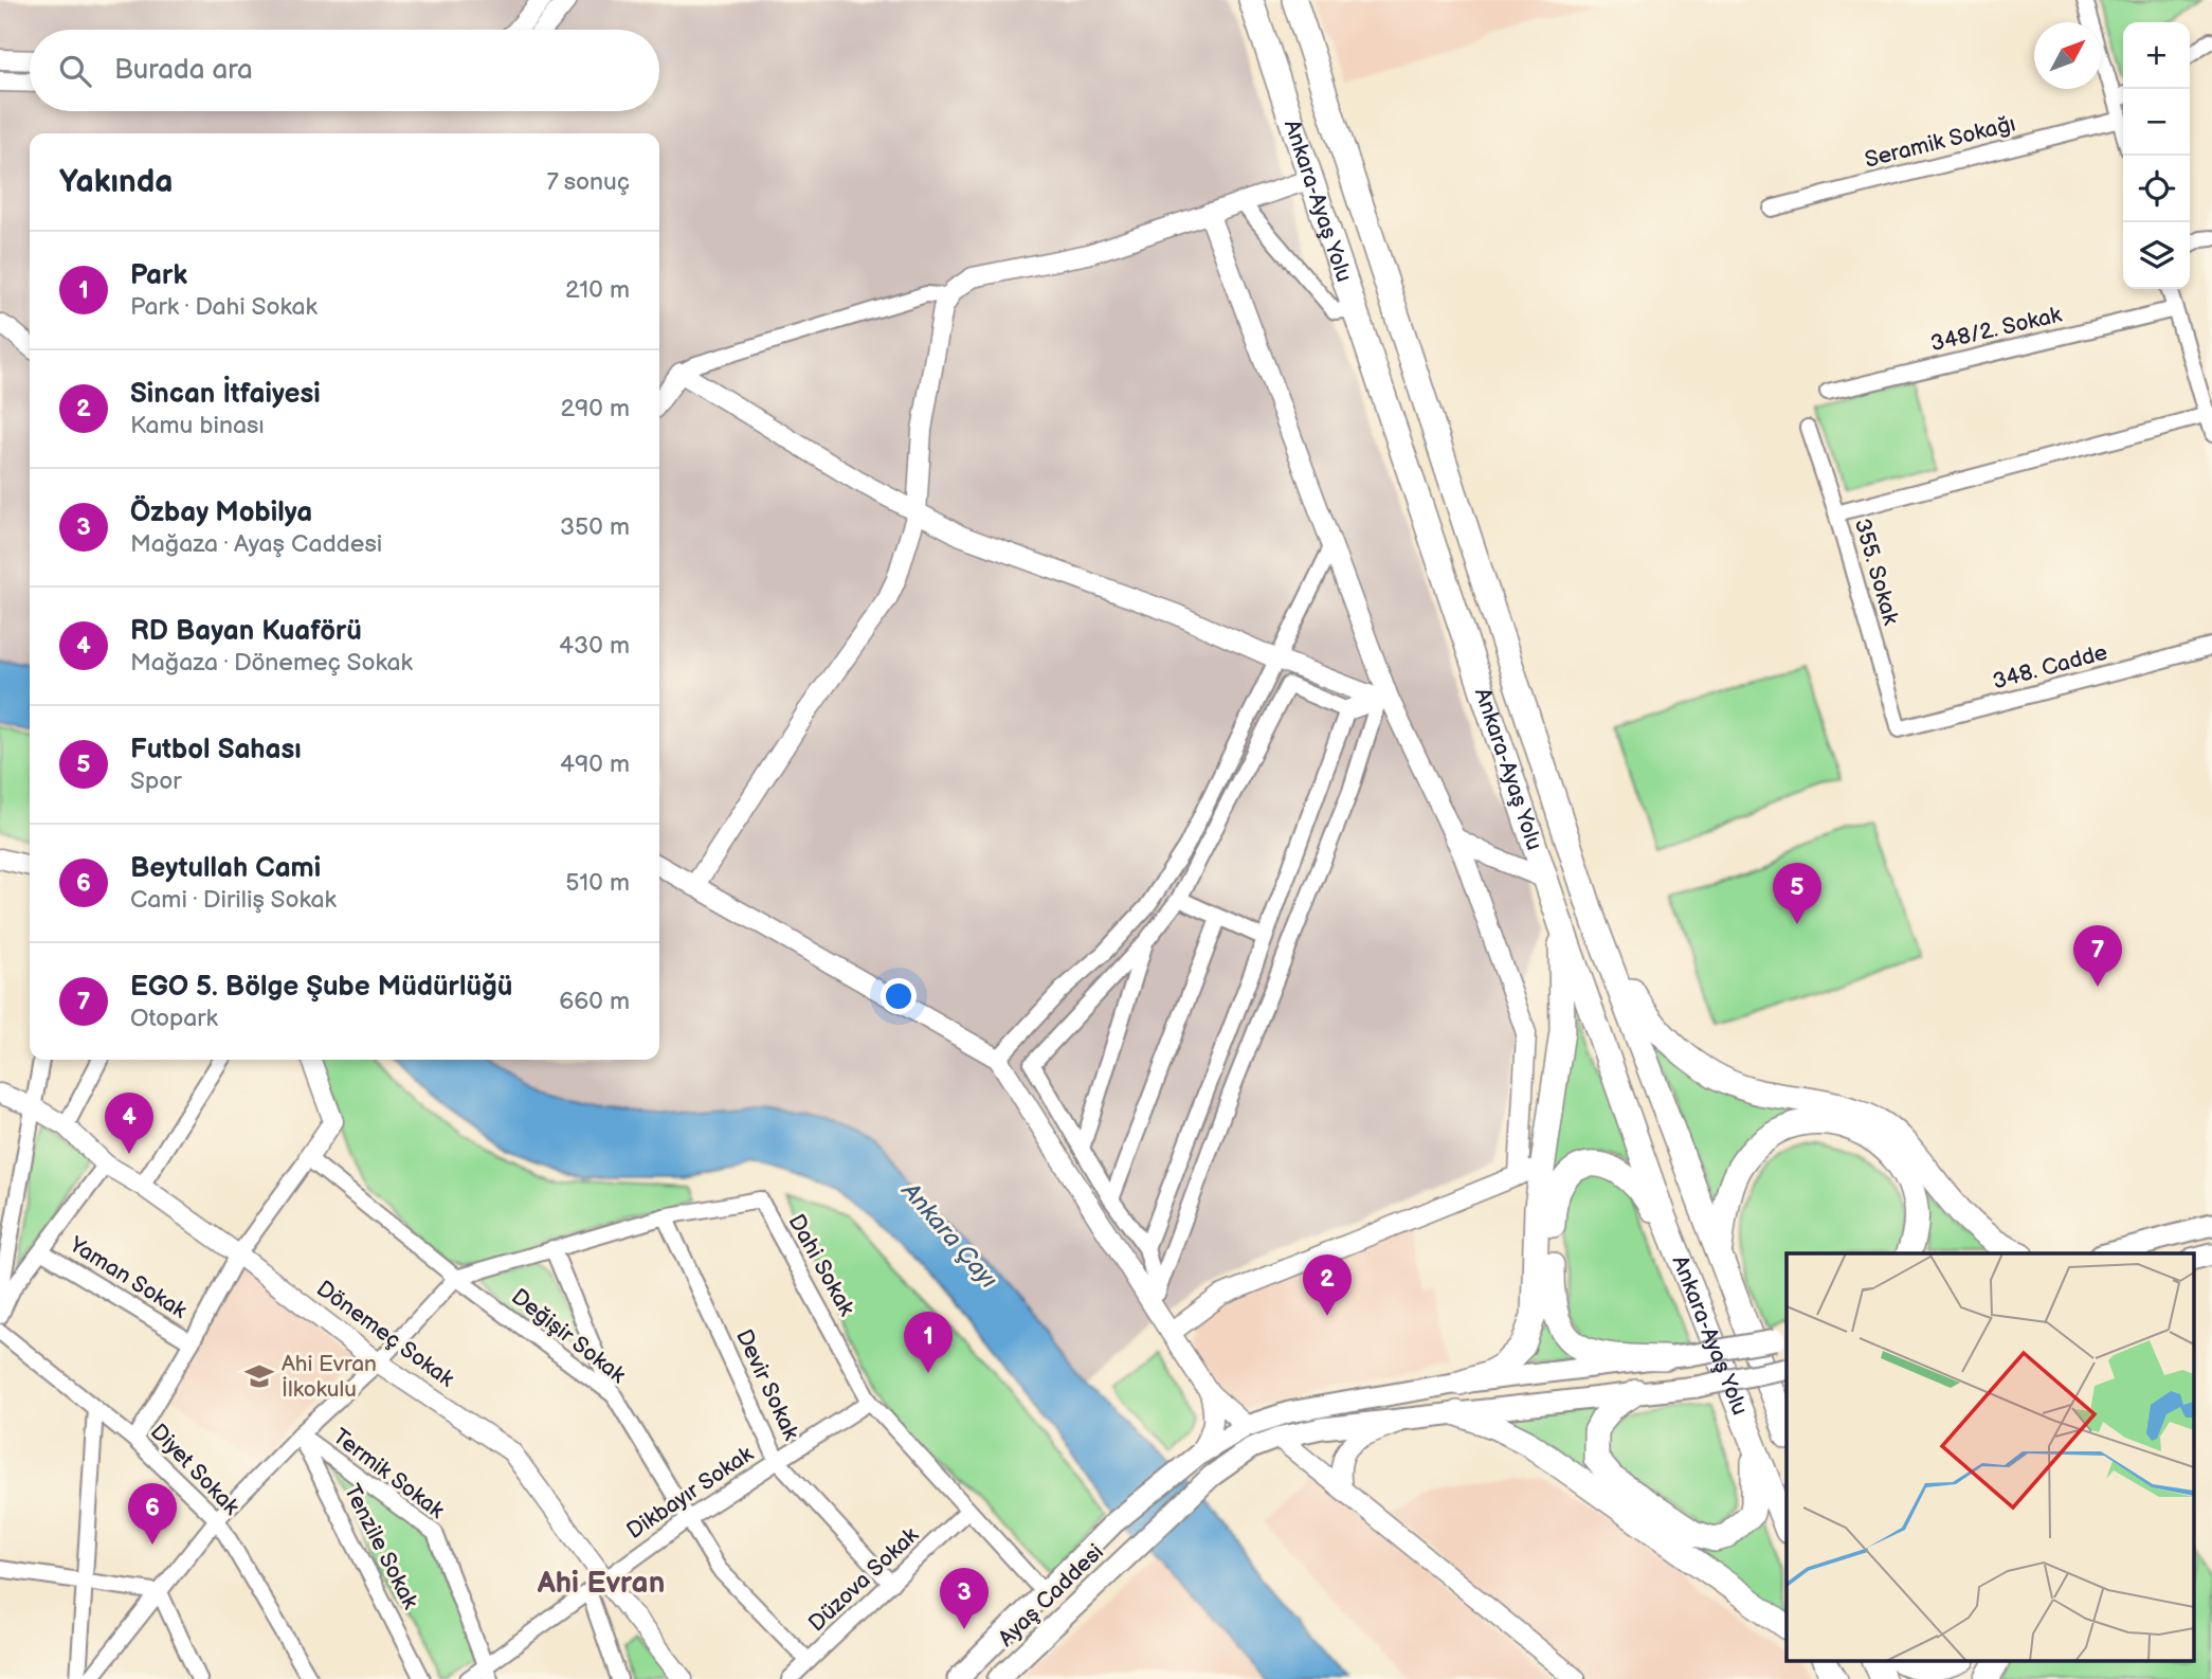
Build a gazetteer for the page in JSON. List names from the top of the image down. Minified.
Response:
{"streets":{"highway":["Ankara-Ayaş Yolu"],"main road":["Ayaş Caddesi"],"street":["Seramik Sokağı","348/2. Sokak","355. Sokak","348. Cadde","Dahi Sokak","Yaman Sokak","Dönemeç Sokak","Değişir Sokak","Devir Sokak","Diyet Sokak","Termik Sokak","Dikbayır Sokak","Tenzile Sokak","Düzova Sokak"]},"crossings":[["355. Sokak","348. Cadde"],["Dahi Sokak","Değişir Sokak"],["Dahi Sokak","Devir Sokak"],["Dahi Sokak","Dikbayır Sokak"],["Dahi Sokak","Düzova Sokak"],["Dahi Sokak","Ayaş Caddesi"],["Dönemeç Sokak","Dikbayır Sokak"],["Değişir Sokak","Dikbayır Sokak"],["Değişir Sokak","Düzova Sokak"],["Devir Sokak","Dikbayır Sokak"],["Devir Sokak","Düzova Sokak"],["Termik Sokak","Dikbayır Sokak"],["Termik Sokak","Tenzile Sokak"]],"districts":["Ahi Evran"],"water":["Ankara Çayı"],"places":{"school or university":["Ahi Evran İlkokulu"]},"north":"top right","page":{"map_buttons":["+","−"],"search":"Burada ara","heading":["Yakında","7 sonuç"],"list":[{"mark":"1","name":"Park","note":"Park · Dahi Sokak","value":"210 m"},{"mark":"2","name":"Sincan İtfaiyesi","note":"Kamu binası","value":"290 m"},{"mark":"3","name":"Özbay Mobilya","note":"Mağaza · Ayaş Caddesi","value":"350 m"},{"mark":"4","name":"RD Bayan Kuaförü","note":"Mağaza · Dönemeç Sokak","value":"430 m"},{"mark":"5","name":"Futbol Sahası","note":"Spor","value":"490 m"},{"mark":"6","name":"Beytullah Cami","note":"Cami · Diriliş Sokak","value":"510 m"},{"mark":"7","name":"EGO 5. Bölge Şube Müdürlüğü","note":"Otopark","value":"660 m"}],"pins":["5","7","4","2","1","6","3"]}}
